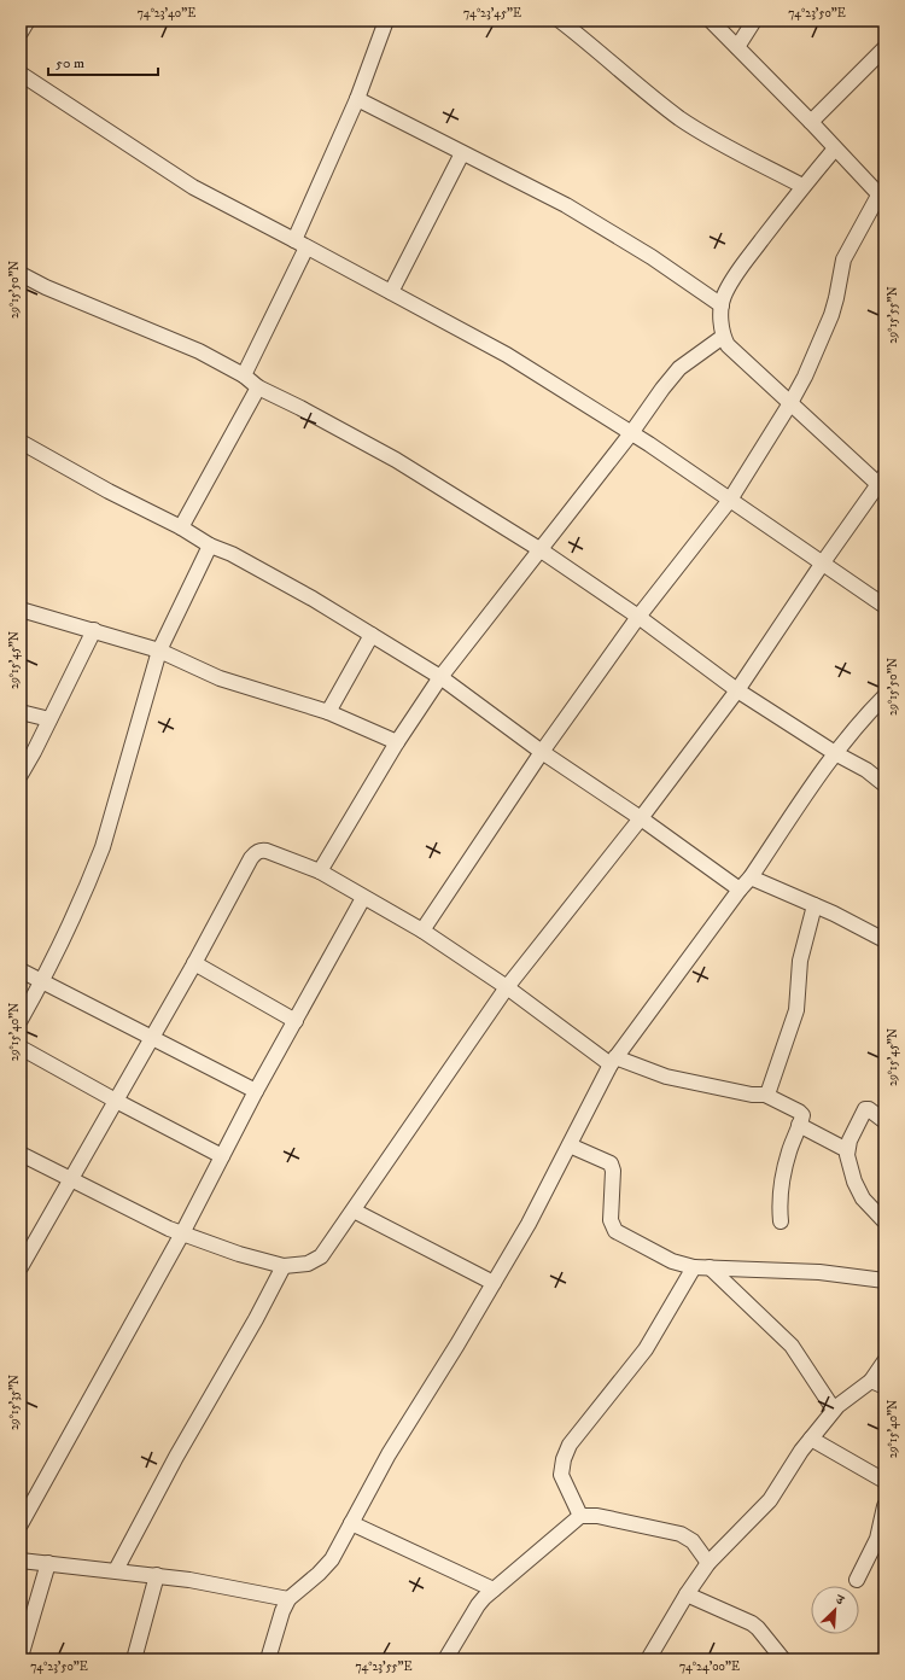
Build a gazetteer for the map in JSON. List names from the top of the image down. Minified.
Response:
{"scale_bar":"50 m","north":"top right","coordinates":["74°23'40\"E","74°23'45\"E","74°23'50\"E","29°15'50\"N","29°15'55\"N","29°15'45\"N","29°15'40\"N","29°15'35\"N","74°23'55\"E","74°24'00\"E"]}
